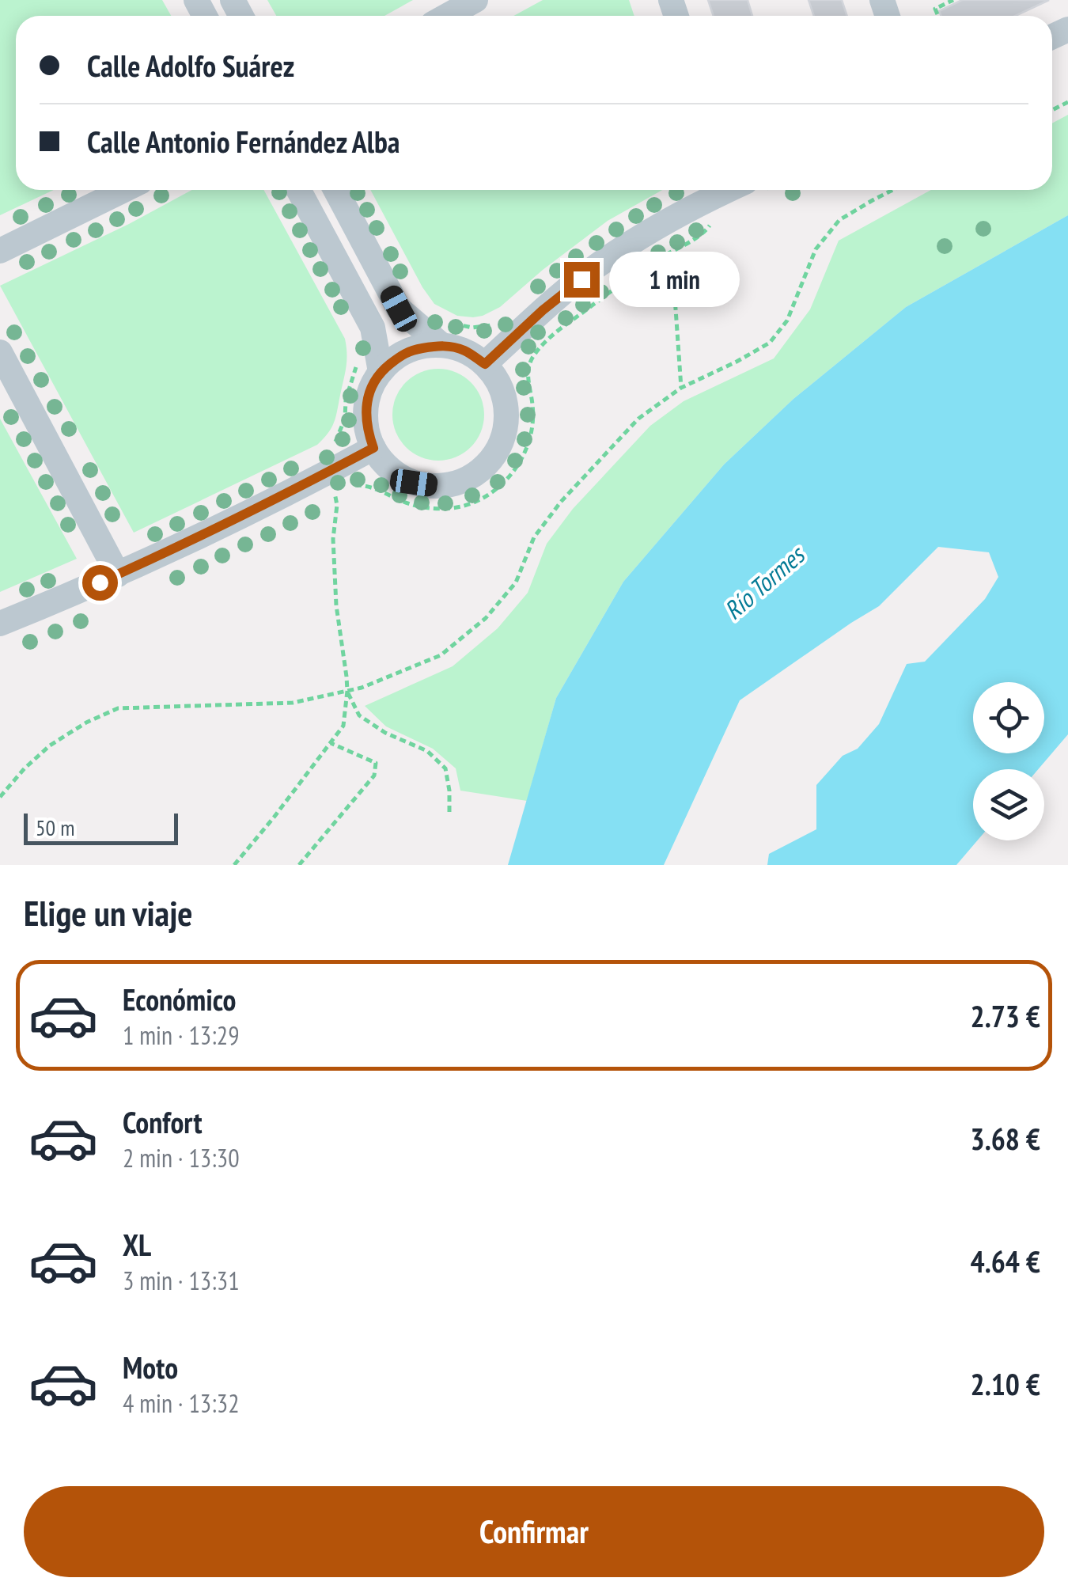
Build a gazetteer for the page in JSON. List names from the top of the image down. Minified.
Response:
{"water":["Río Tormes"],"scale_bar":"50 m","page":{"banner":["Calle Adolfo Suárez","Calle Antonio Fernández Alba"],"bubble":"1 min","scale":"50 m","heading":"Elige un viaje","list":[{"name":"Económico","note":"1 min · 13:29","value":"2.73 €"},{"name":"Confort","note":"2 min · 13:30","value":"3.68 €"},{"name":"XL","note":"3 min · 13:31","value":"4.64 €"},{"name":"Moto","note":"4 min · 13:32","value":"2.10 €"}],"buttons":"Confirmar"}}
